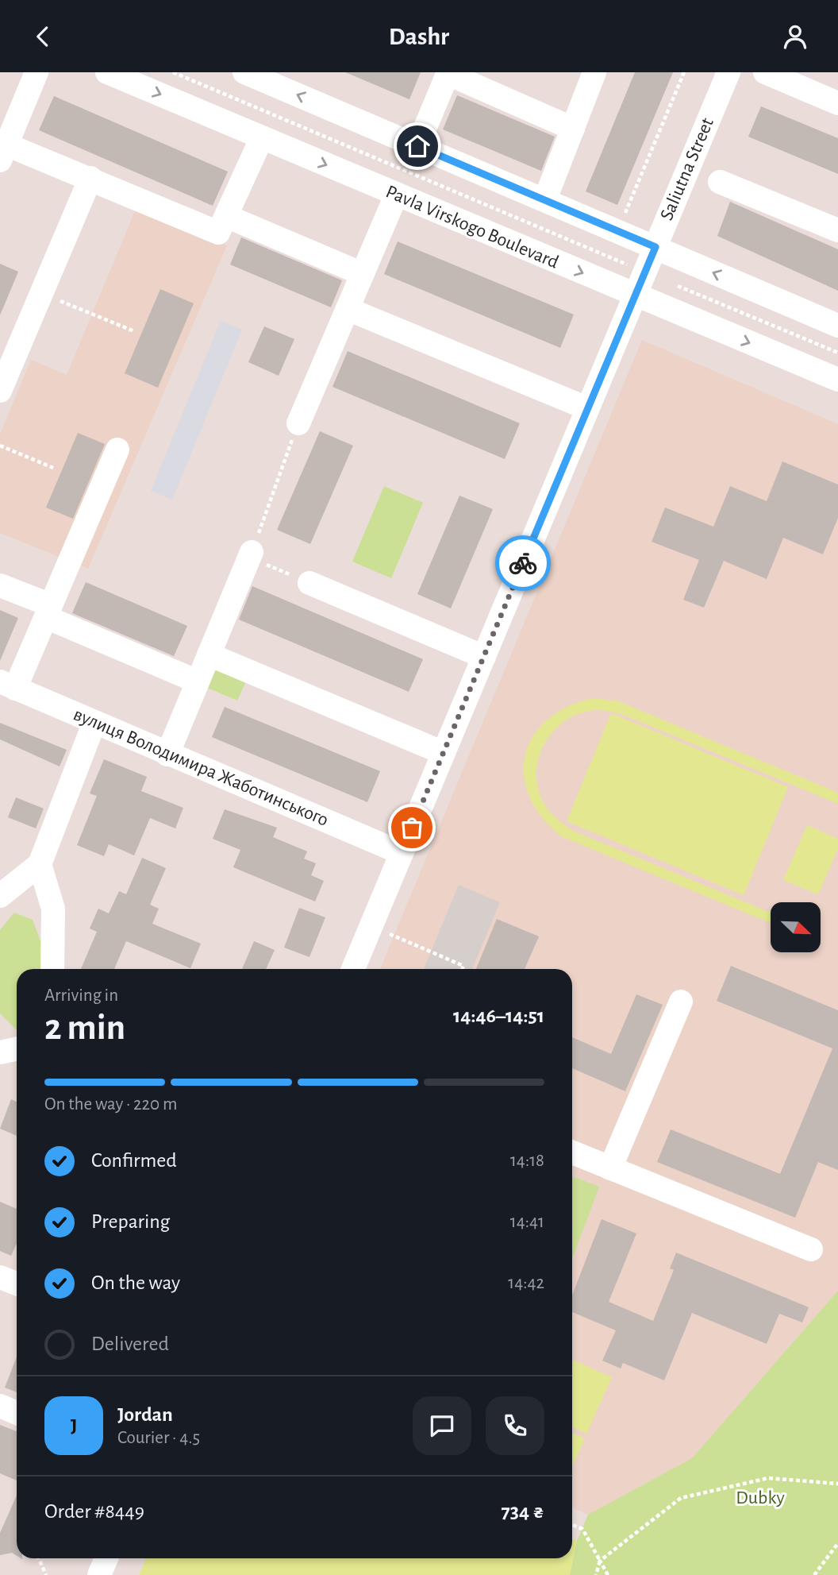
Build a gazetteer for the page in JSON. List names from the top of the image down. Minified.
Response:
{"streets":{"street":["Saliutna Street","Pavla Virskogo Boulevard","вулиця Володимира Жаботинського"]},"crossings":[["Saliutna Street","Pavla Virskogo Boulevard"],["Saliutna Street","вулиця Володимира Жаботинського"]],"parks":["Dubky"],"north":"bottom right","page":{"header":"Dashr","heading":["2 min","Arriving in","14:46–14:51"],"panel":["Jordan","Courier · 4.5","Order #8449","734 ₴"],"bar":"On the way · 220 m","list":[["Confirmed","14:18"],["Preparing","14:41"],["On the way","14:42"],"Delivered"],"round":"J"}}
